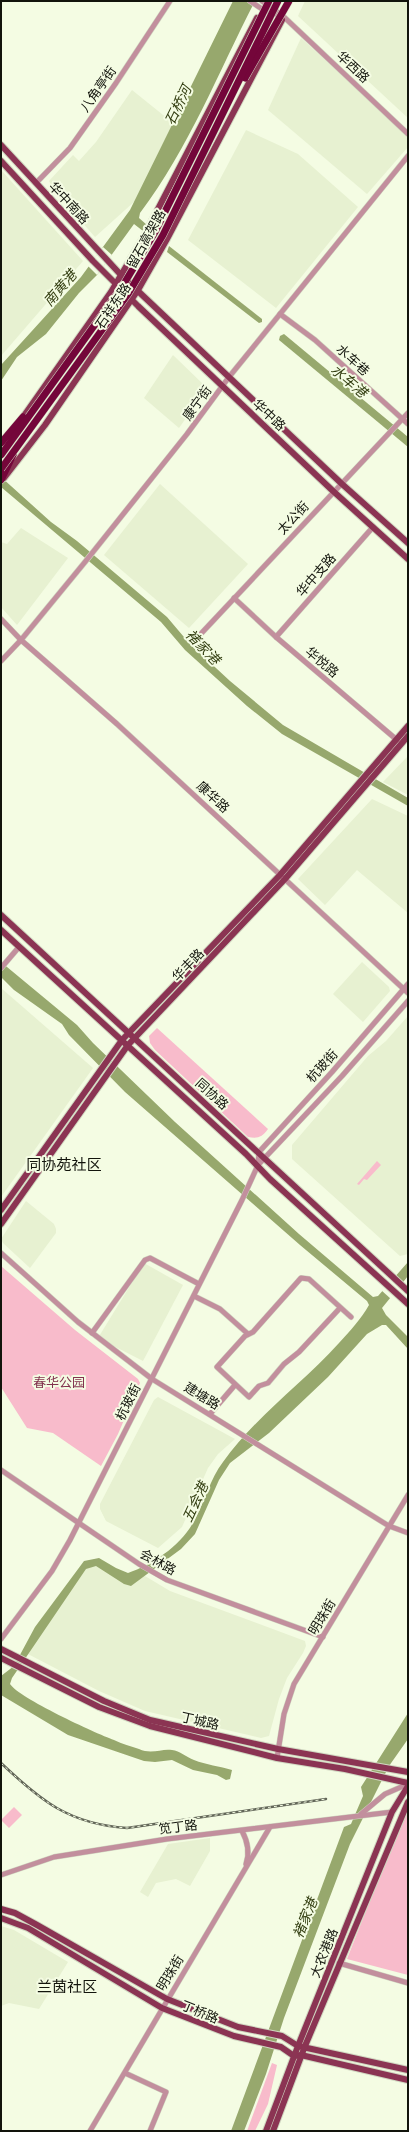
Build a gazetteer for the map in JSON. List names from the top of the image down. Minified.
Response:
{"streets":{"highway":["留石高架路"],"main road":["华中南路","石祥东路","华中路","华丰路","同协路","丁城路","大农港路","丁桥路"],"street":["华西路","八角亭街","水车巷","康宁街","太公街","华中支路","华悦路","康华路","杭玻街","建塘路","会林路","明珠街","笕丁路"]},"crossings":[["华西路","留石高架路"],["华西路","石祥东路"],["八角亭街","华中南路"],["华中南路","石祥东路"],["华中南路","华中路"],["留石高架路","石祥东路"],["石祥东路","华中路"],["水车巷","康宁街"],["水车巷","太公街"],["康宁街","华中路"],["康宁街","康华路"],["华中路","太公街"],["华中路","华中支路"],["太公街","华悦路"],["华中支路","华悦路"],["华悦路","华丰路"],["康华路","华丰路"],["康华路","杭玻街"],["华丰路","同协路"],["杭玻街","同协路"],["杭玻街","建塘路"],["杭玻街","会林路"],["建塘路","明珠街"],["会林路","明珠街"],["明珠街","丁城路"],["明珠街","笕丁路"],["明珠街","丁桥路"],["丁城路","笕丁路"],["丁城路","大农港路"],["笕丁路","大农港路"],["大农港路","丁桥路"]],"districts":["同协苑社区","兰茵社区"],"water":["石桥河","南黄港","水车港","褚家港","五会港"],"parks":["春华公园"]}
